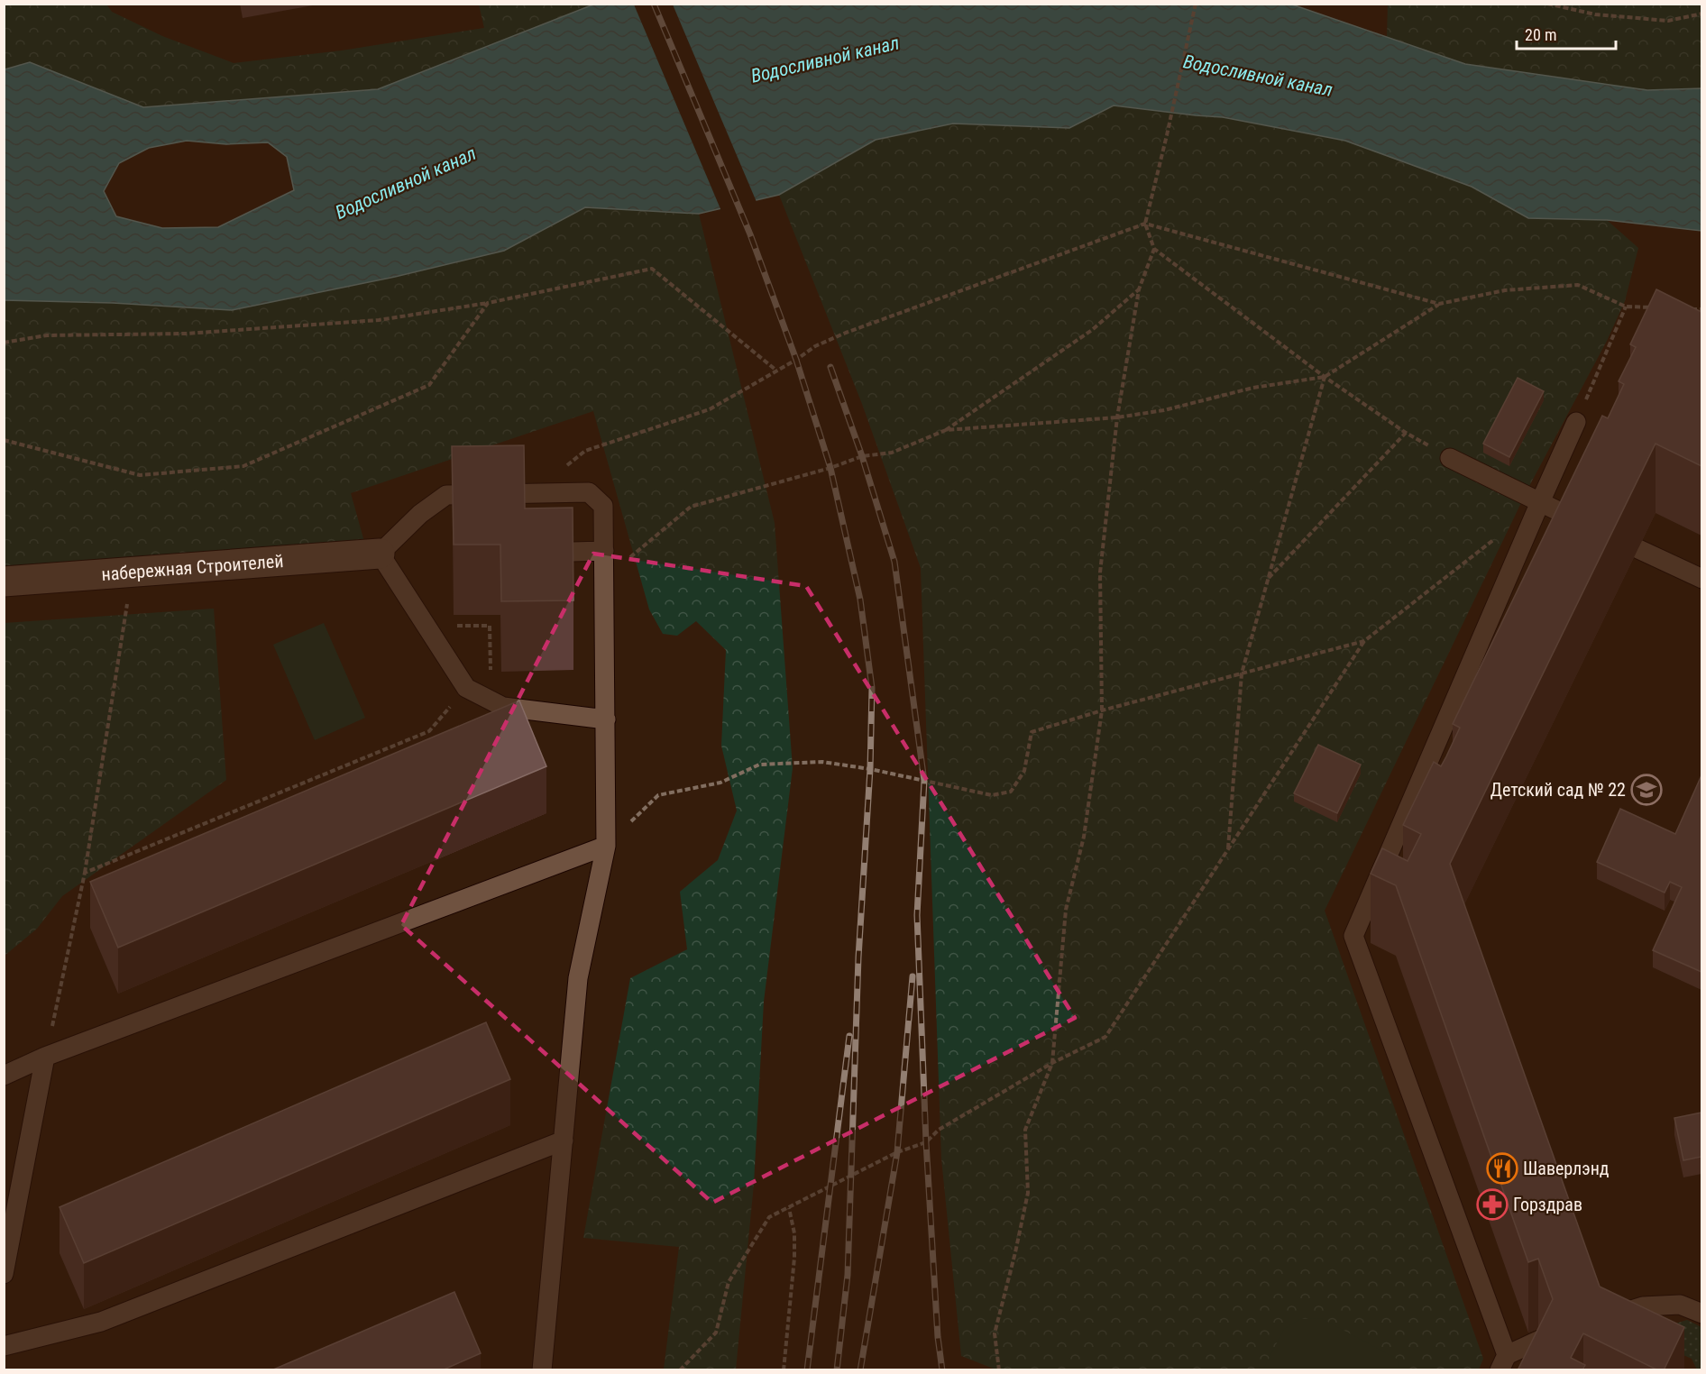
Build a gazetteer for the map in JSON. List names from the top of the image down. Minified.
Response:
{"streets":{"street":["набережная Строителей"]},"water":["Водосливной канал"],"places":{"school or university":["Детский сад № 22"],"restaurant":["Шаверлэнд"],"pharmacy":["Горздрав"]},"scale_bar":"20 m"}
